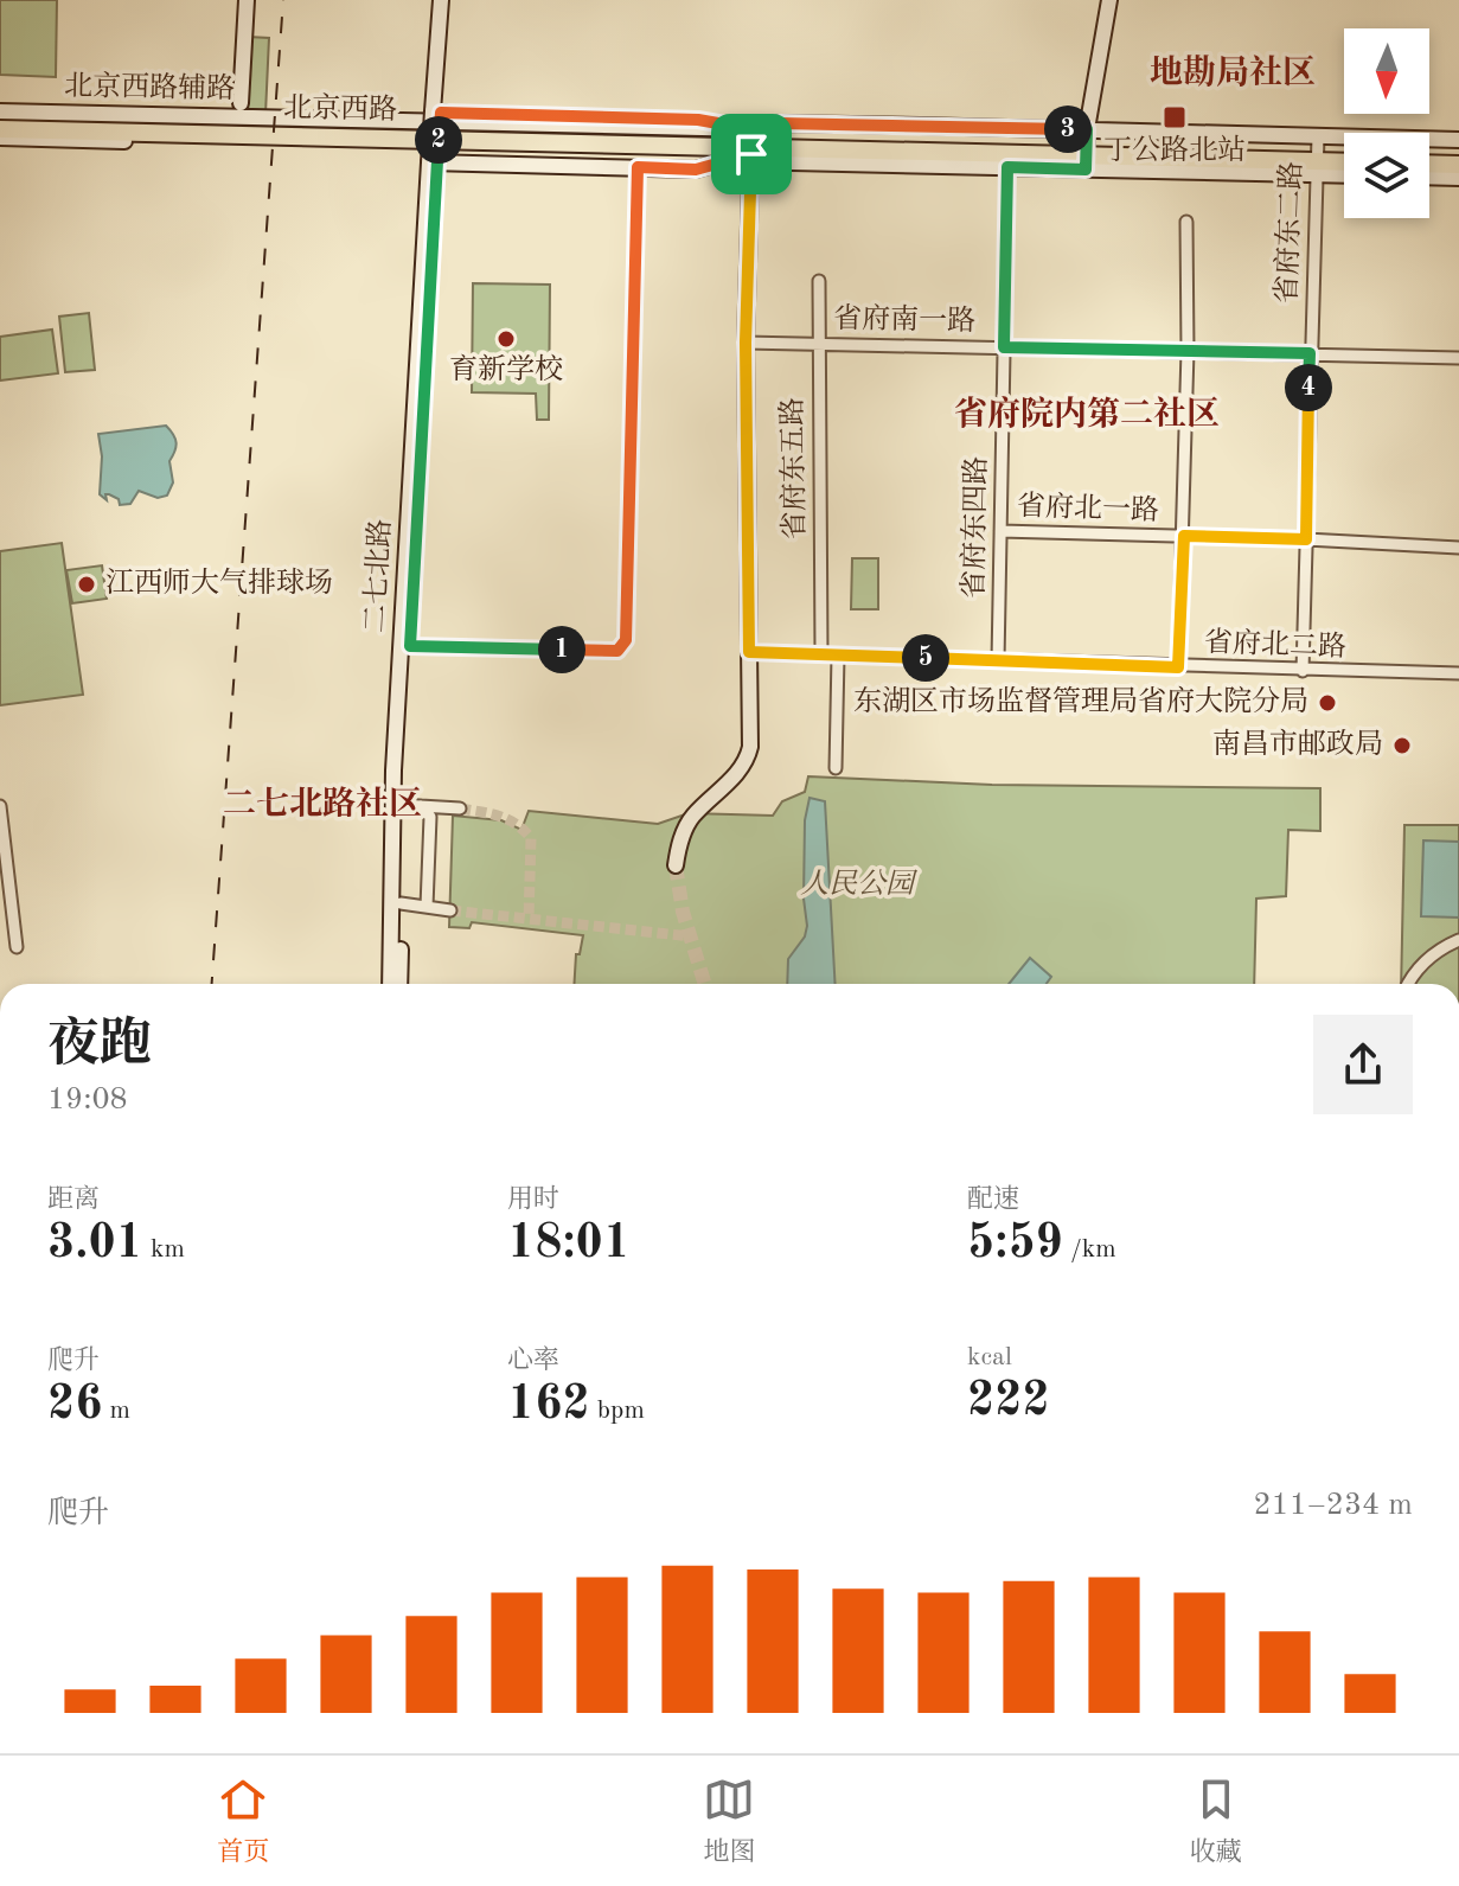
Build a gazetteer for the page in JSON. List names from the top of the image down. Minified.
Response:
{"streets":{"main road":["北京西路辅路","北京西路","二七北路"],"street":["省府东二路","省府南一路","省府东五路","省府北一路","省府东四路","省府北二路"]},"crossings":[["北京西路辅路","北京西路"],["北京西路辅路","省府东二路"],["北京西路辅路","省府东四路"],["北京西路辅路","二七北路"],["北京西路","省府东二路"],["省府东二路","省府南一路"],["省府东二路","省府北一路"],["省府东二路","省府北二路"],["省府南一路","省府东五路"],["省府南一路","省府东四路"],["省府东五路","省府北二路"],["省府北一路","省府东四路"],["省府东四路","省府北二路"]],"districts":["地勘局社区","省府院内第二社区","二七北路社区"],"parks":["人民公园"],"places":{"transit":["丁公路北站"],"other":["育新学校","江西师大气排球场","东湖区市场监督管理局省府大院分局","南昌市邮政局"]},"north":"bottom","page":{"pins":["3","2","4","1","5"],"heading":["夜跑","19:08"],"stats":[["距离","3.01 km"],["用时","18:01"],["配速","5:59 /km"],["爬升","26 m"],["心率","162 bpm"],["kcal","222"]],"chart":["爬升","211–234 m"],"tabs":["首页","地图","收藏"]}}
